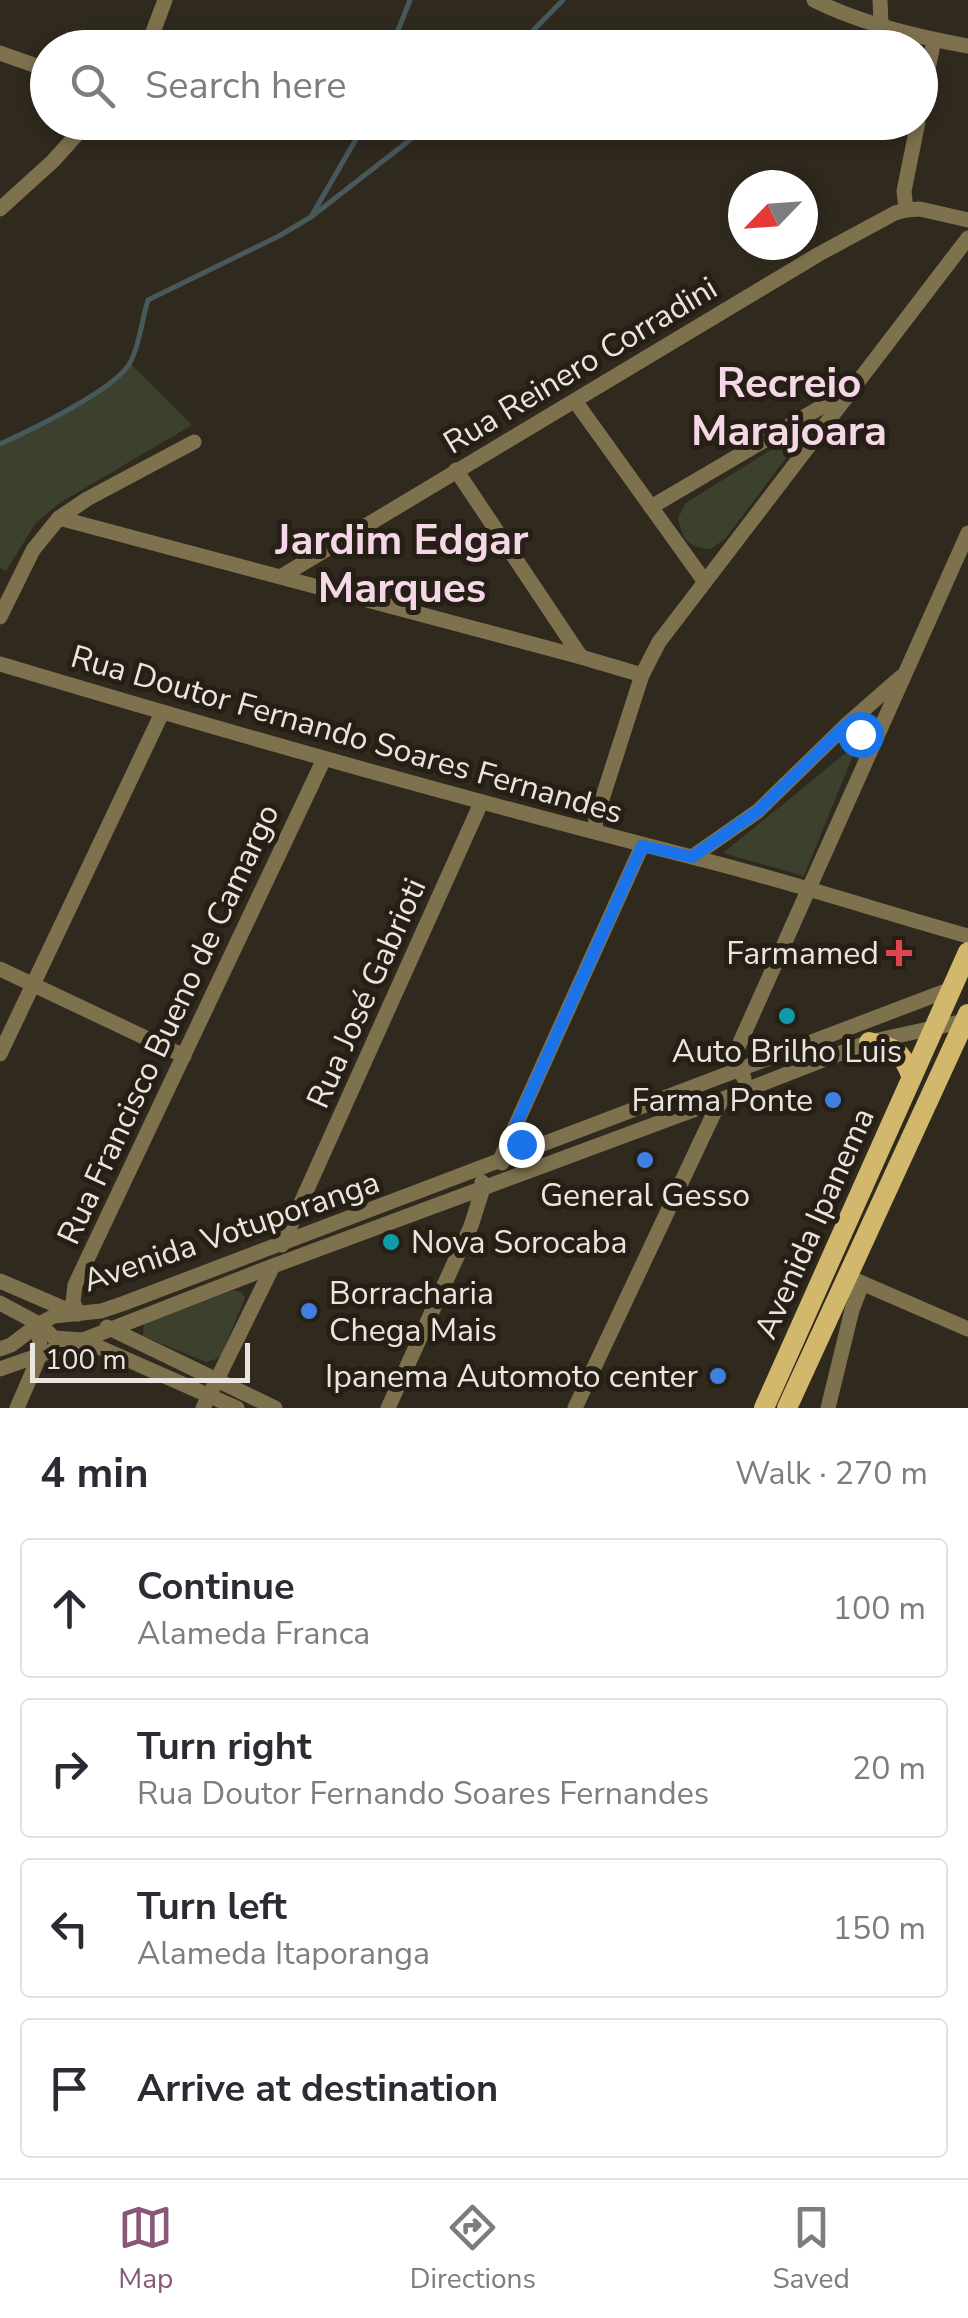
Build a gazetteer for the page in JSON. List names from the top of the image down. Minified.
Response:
{"streets":{"main road":["Avenida Ipanema"],"street":["Rua Reinero Corradini","Rua Doutor Fernando Soares Fernandes","Rua José Gabrioti","Rua Francisco Bueno de Camargo","Avenida Votuporanga"]},"crossings":[["Rua Doutor Fernando Soares Fernandes","Rua José Gabrioti"],["Rua Doutor Fernando Soares Fernandes","Rua Francisco Bueno de Camargo"],["Rua José Gabrioti","Avenida Votuporanga"],["Rua Francisco Bueno de Camargo","Avenida Votuporanga"],["Avenida Ipanema","Avenida Votuporanga"]],"districts":["Recreio Marajoara","Jardim Edgar Marques"],"places":{"health":["Farmamed"],"other":["Auto Brilho Luis","Farma Ponte","General Gesso","Nova Sorocaba","Borracharia Chega Mais","Ipanema Automoto center"]},"scale_bar":"100 m","north":"bottom left","page":{"search":"Search here","scale":"100 m","heading":["4 min","Walk · 270 m"],"list":[["Continue","Alameda Franca","100 m"],["Turn right","Rua Doutor Fernando Soares Fernandes","20 m"],["Turn left","Alameda Itaporanga","150 m"],"Arrive at destination"],"nav":["Map","Directions","Saved"]}}
